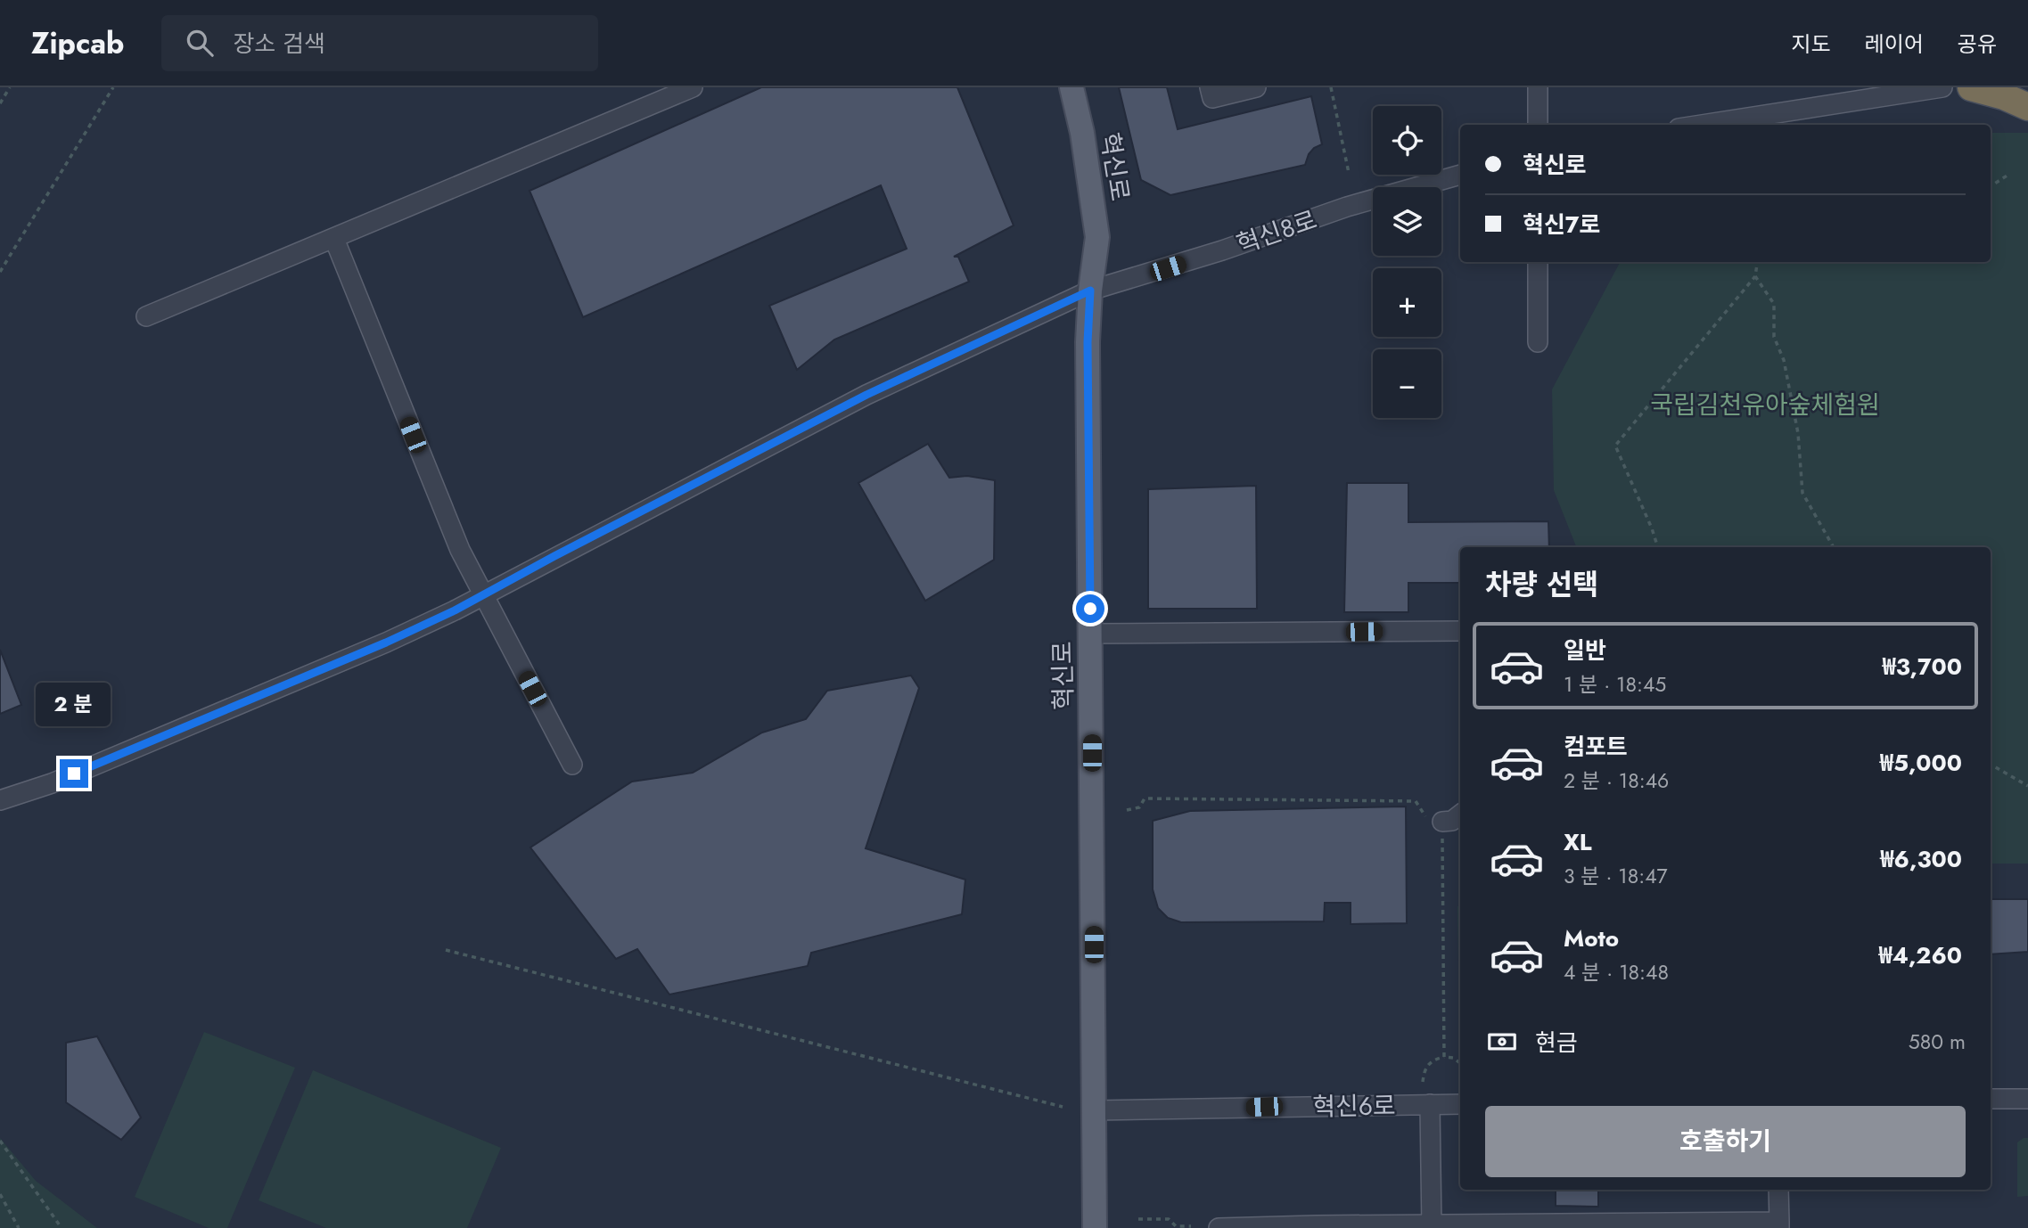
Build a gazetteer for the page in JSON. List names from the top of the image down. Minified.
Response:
{"streets":{"main road":["혁신로"],"street":["혁신8로","혁신6로"]},"crossings":[["혁신로","혁신8로"],["혁신로","혁신6로"]],"parks":["국립김천유아숲체험원"],"page":{"header":"Zipcab","search":"장소 검색","nav":["지도","레이어","공유"],"map_buttons":["+","−"],"banner":["혁신로","혁신7로"],"heading":"차량 선택","list":[{"name":"일반","note":"1 분 · 18:45","value":"₩3,700"},{"name":"컴포트","note":"2 분 · 18:46","value":"₩5,000"},{"name":"XL","note":"3 분 · 18:47","value":"₩6,300"},{"name":"Moto","note":"4 분 · 18:48","value":"₩4,260"}],"bubble":"2 분","pay":["현금","580 m"],"buttons":"호출하기"}}
